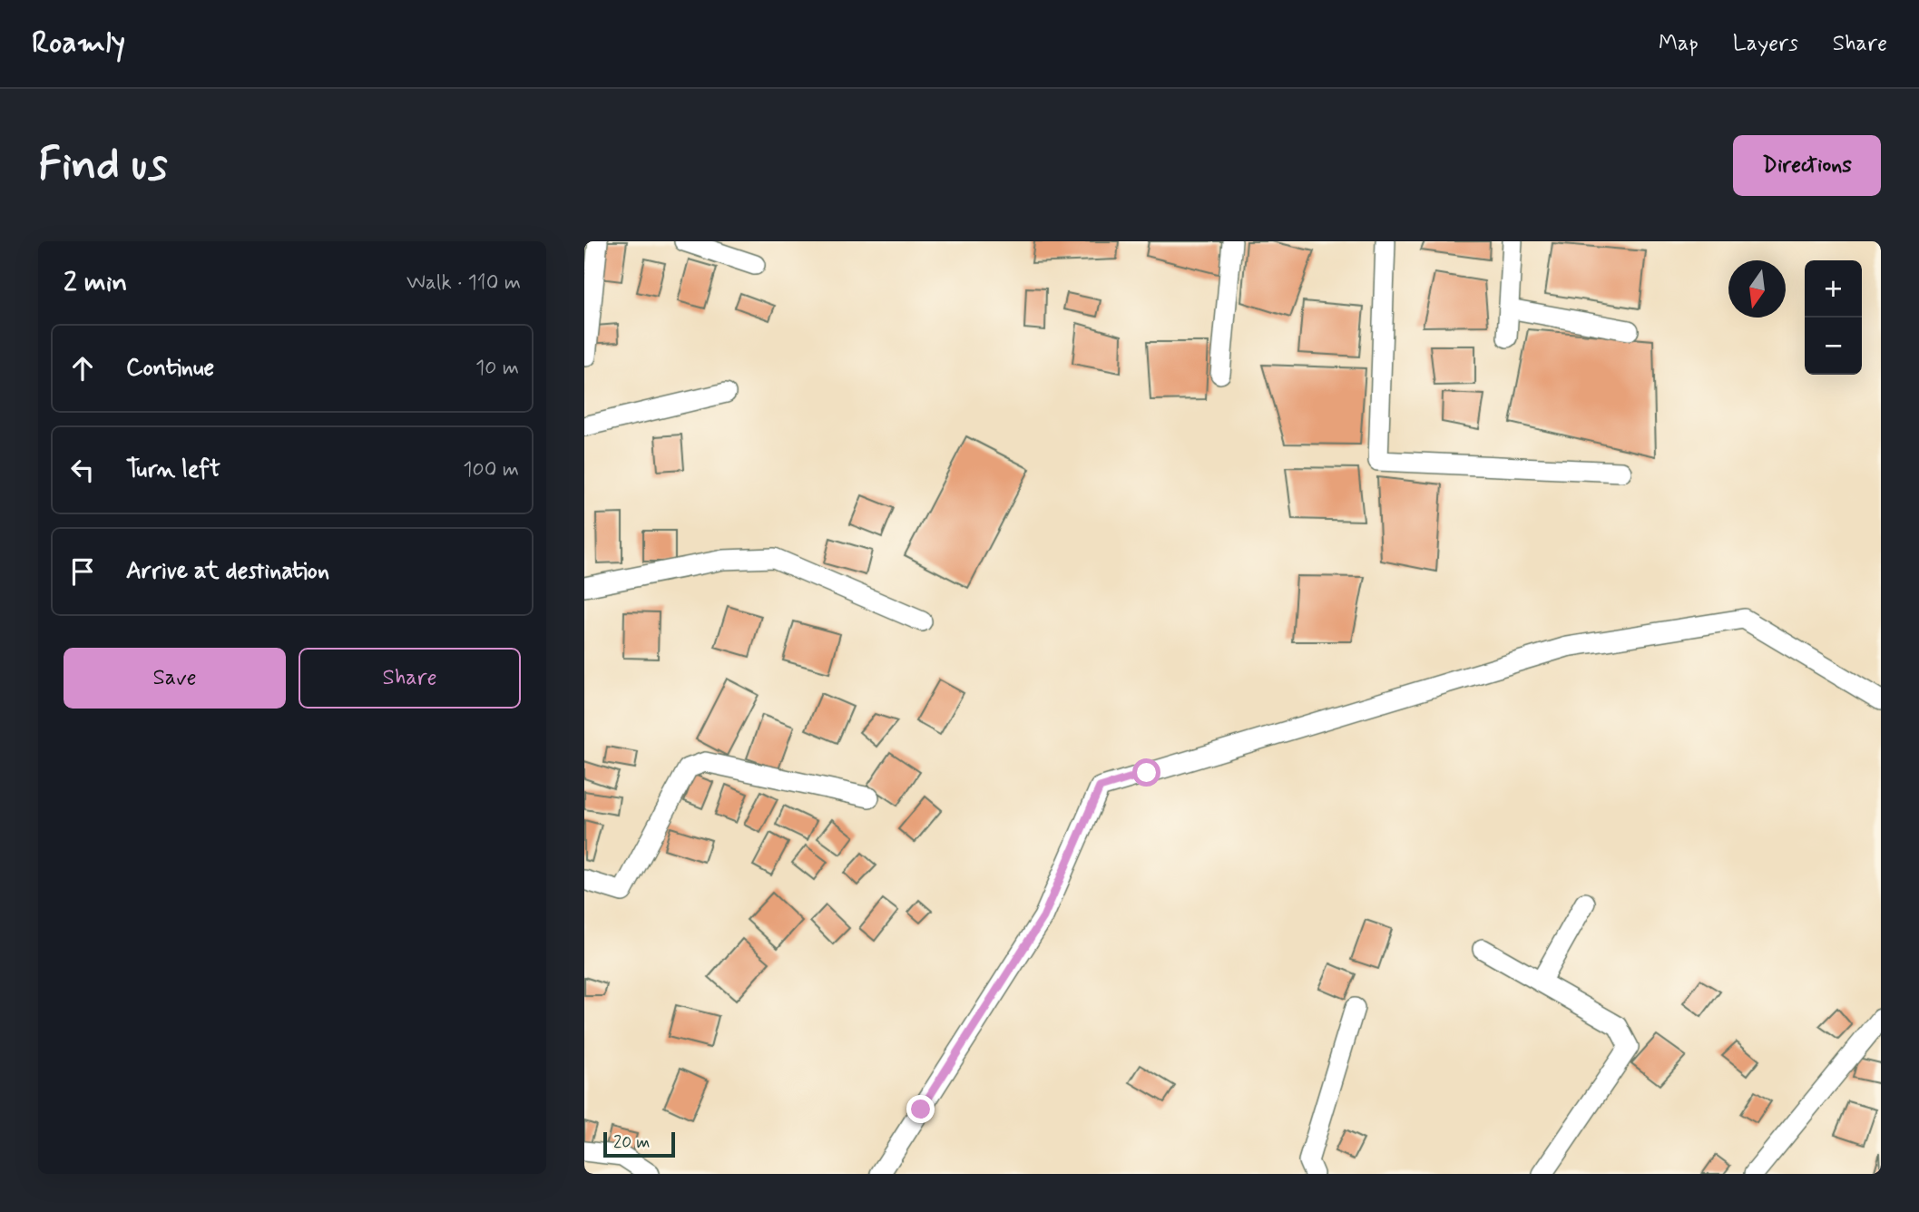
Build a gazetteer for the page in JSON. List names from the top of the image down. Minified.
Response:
{"scale_bar":"20 m","north":"bottom","page":{"header":"Roamly","nav":["Map","Layers","Share"],"buttons":["Directions",["Save","Share"]],"title":"Find us","heading":["2 min","Walk · 110 m"],"map_buttons":["+","−"],"list":[["Continue","10 m"],["Turn left","100 m"],"Arrive at destination"],"scale":"20 m"}}
